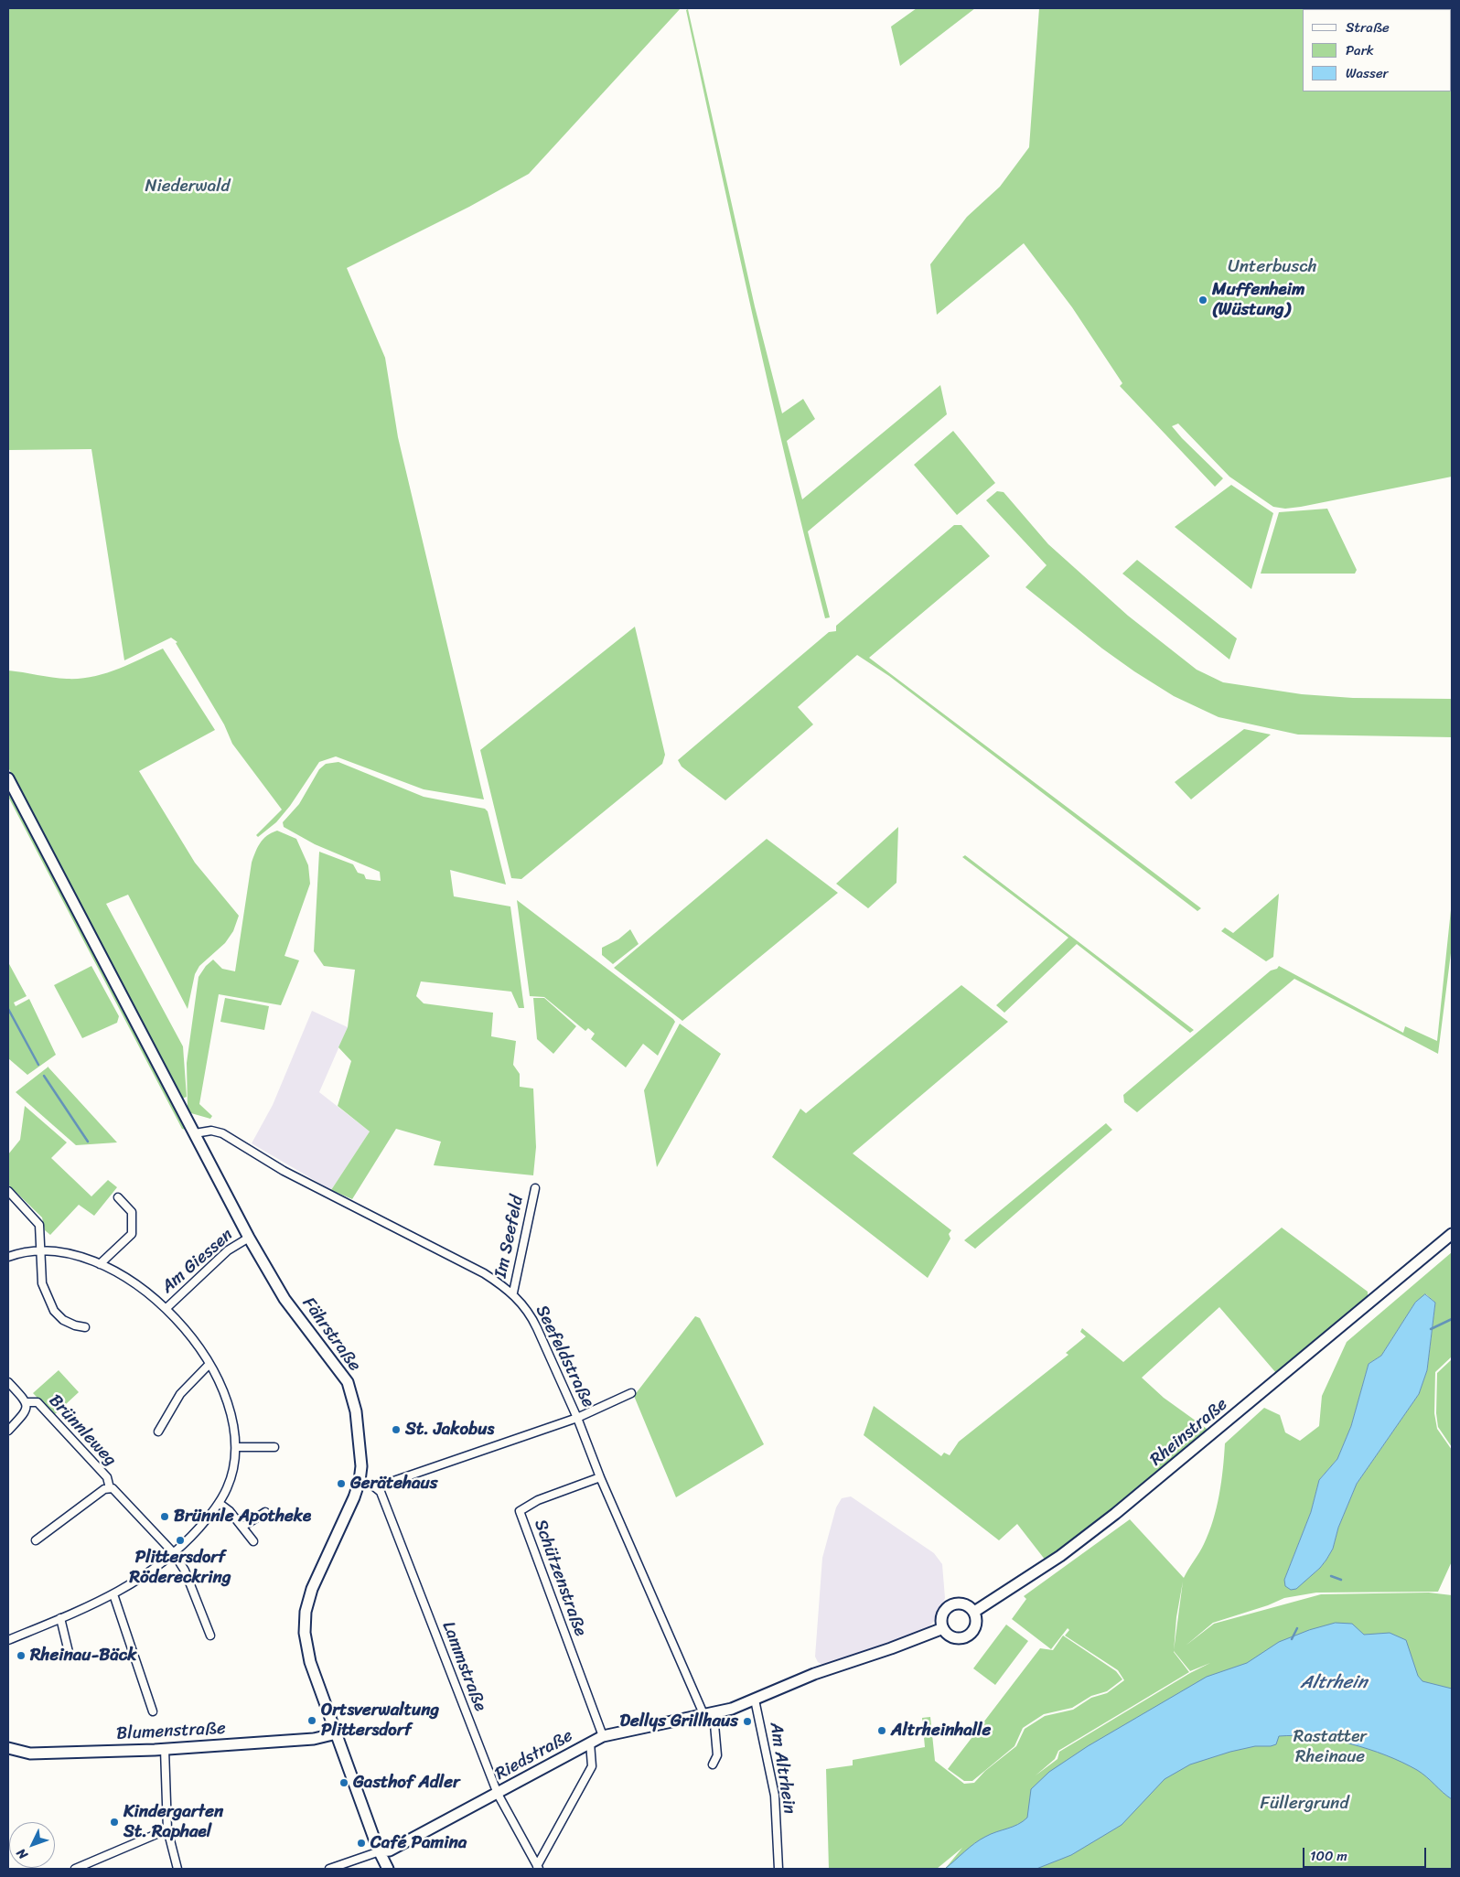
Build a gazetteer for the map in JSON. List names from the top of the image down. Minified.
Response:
{"streets":{"main road":["Fährstraße","Rheinstraße","Blumenstraße","Riedstraße"],"street":["Im Seefeld","Am Giessen","Seefeldstraße","Brünnleweg","Schützenstraße","Lammstraße","Am Altrhein"]},"crossings":[["Im Seefeld","Seefeldstraße"],["Am Giessen","Fährstraße"],["Fährstraße","Seefeldstraße"],["Fährstraße","Blumenstraße"],["Fährstraße","Riedstraße"],["Seefeldstraße","Schützenstraße"],["Seefeldstraße","Riedstraße"],["Rheinstraße","Riedstraße"],["Schützenstraße","Riedstraße"],["Lammstraße","Riedstraße"],["Riedstraße","Am Altrhein"]],"water":["Altrhein"],"parks":["Niederwald","Unterbusch","Rastatter Rheinaue","Füllergrund"],"places":["Muffenheim (Wüstung)","St. Jakobus","Gerätehaus","Brünnle Apotheke","Plittersdorf Rödereckring","Rheinau-Bäck","Ortsverwaltung Plittersdorf","Dellys Grillhaus","Altrheinhalle","Gasthof Adler","Kindergarten St. Raphael","Café Pamina"],"legend":["Straße","Park","Wasser"],"scale_bar":"100 m","north":"bottom left"}
